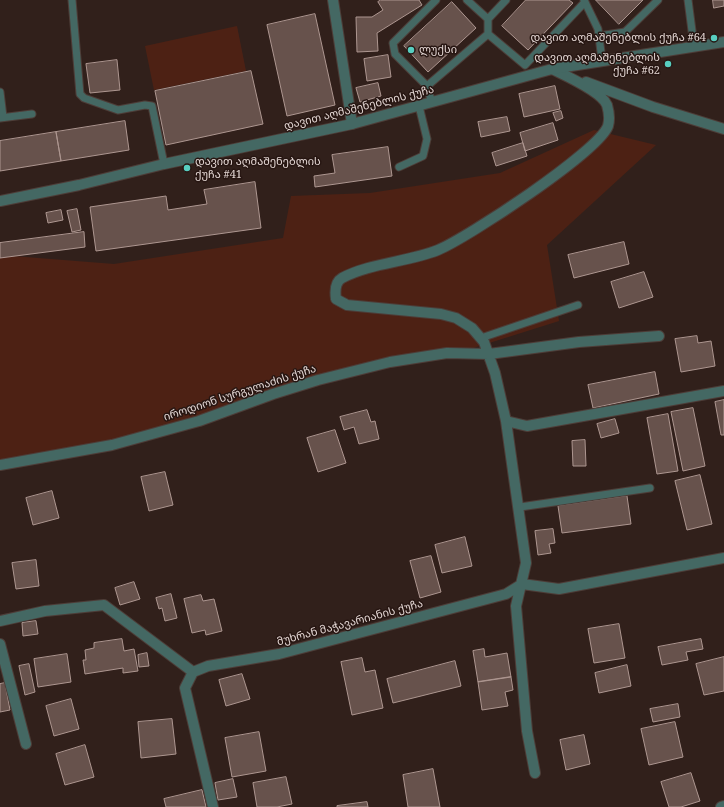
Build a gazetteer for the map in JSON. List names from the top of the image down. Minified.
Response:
{"streets":{"street":["დავით აღმაშენებლის ქუჩა","იროდიონ სურგულაძის ქუჩა","მუხრან მაჭავარიანის ქუჩა"]},"places":["დავით აღმაშენებლის ქუჩა #64","ლუქსი","დავით აღმაშენებლის ქუჩა #62","დავით აღმაშენებლის ქუჩა #41"]}
